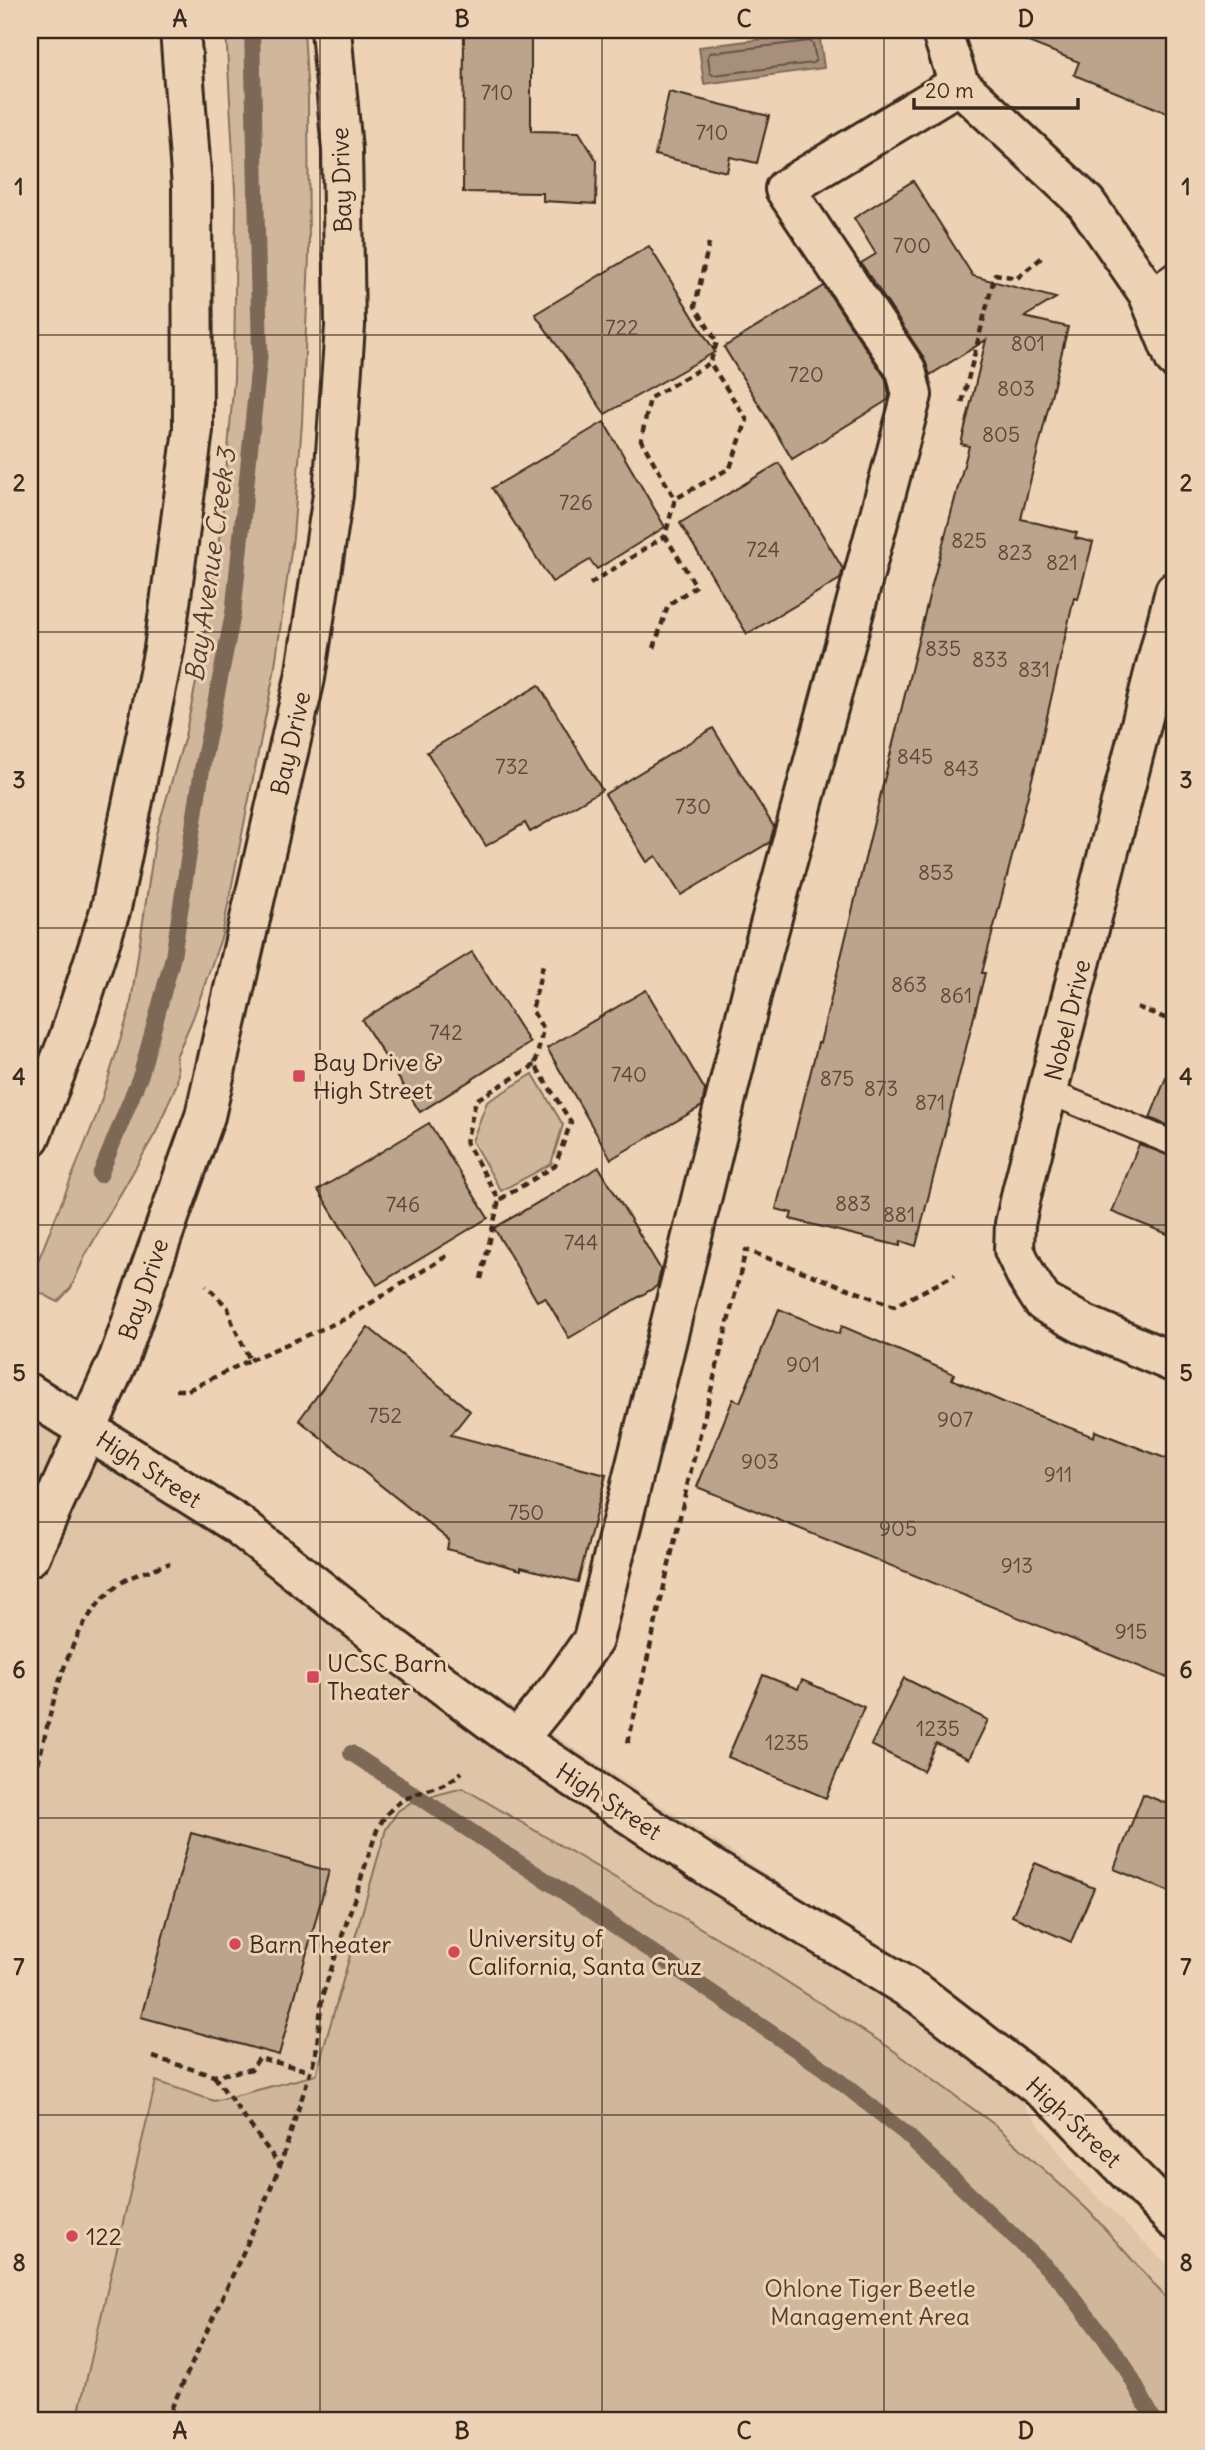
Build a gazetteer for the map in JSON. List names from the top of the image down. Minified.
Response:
{"streets":{"main road":["Bay Drive","Nobel Drive","High Street"]},"crossings":[["Bay Drive","High Street"]],"water":["Bay Avenue Creek 3"],"parks":["Ohlone Tiger Beetle Management Area"],"places":{"transit":["Bay Drive & High Street","UCSC Barn Theater"],"other":["Barn Theater","University of California, Santa Cruz","122"]},"house_numbers":["710","710","700","722","801","720","803","805","726","825","724","823","821","835","833","831","845","732","843","730","853","863","861","742","740","875","873","871","883","746","881","744","901","752","907","903","911","750","905","913","915","1235","1235"],"scale_bar":"20 m","grid":{"columns":["A","B","C","D"],"rows":["1","2","3","4","5","6","7","8"]}}
